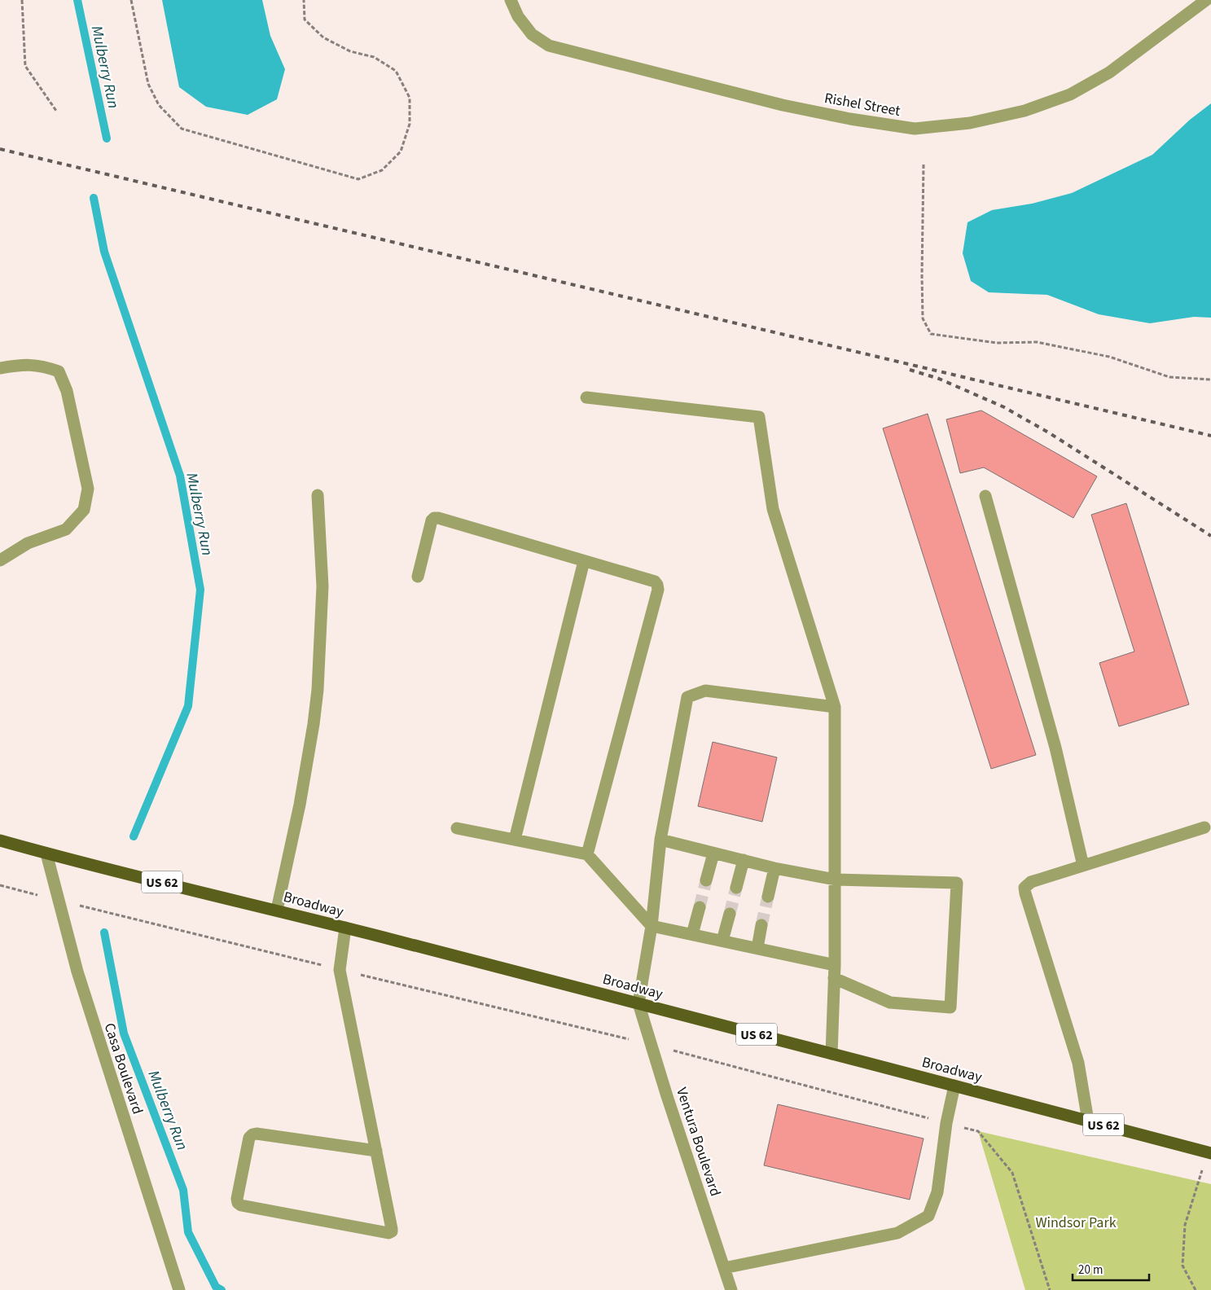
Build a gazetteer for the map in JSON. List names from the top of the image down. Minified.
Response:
{"streets":{"main road":["US 62","Broadway"],"street":["Rishel Street","Casa Boulevard","Ventura Boulevard"]},"crossings":[["US 62","Broadway"],["US 62","Casa Boulevard"],["Broadway","Casa Boulevard"],["Broadway","Ventura Boulevard"]],"water":["Mulberry Run"],"parks":["Windsor Park"],"scale_bar":"20 m"}
